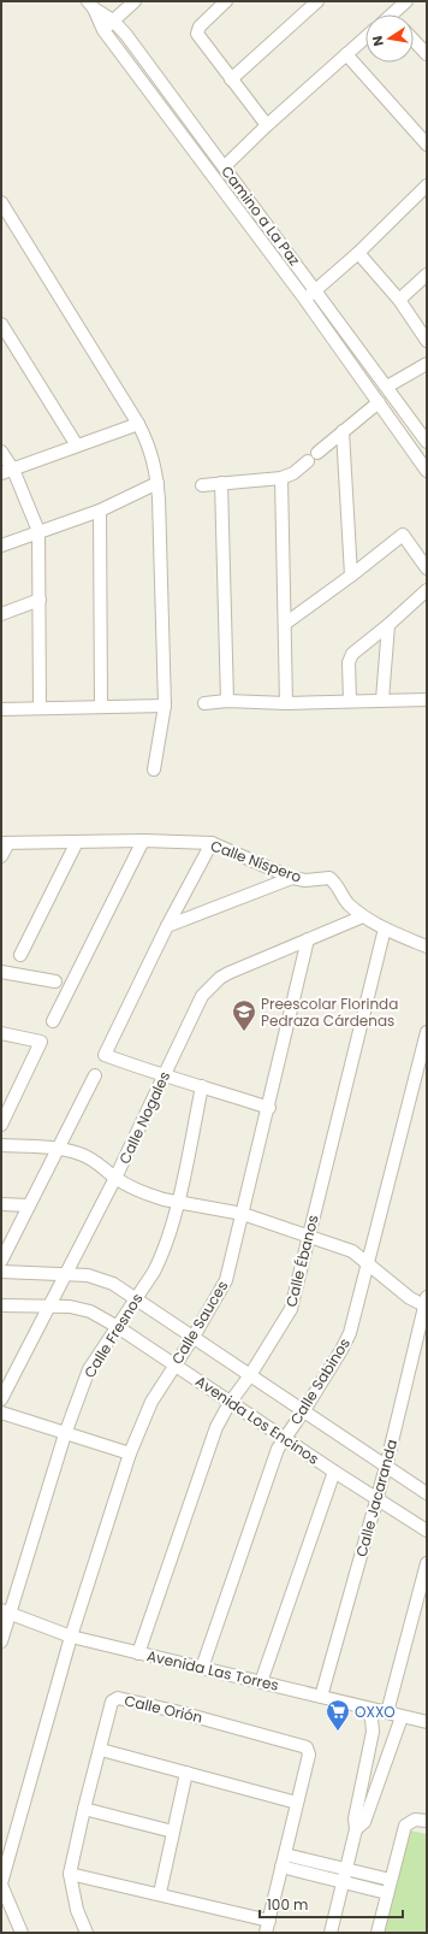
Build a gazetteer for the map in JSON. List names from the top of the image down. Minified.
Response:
{"streets":{"street":["Camino a La Paz","Calle Níspero","Calle Nogales","Calle Ébanos","Calle Sauces","Calle Fresnos","Calle Sabinos","Avenida Los Encinos","Calle Jacaranda","Avenida Las Torres","Calle Orión"]},"crossings":[["Calle Níspero","Calle Nogales"],["Calle Níspero","Calle Ébanos"],["Calle Nogales","Calle Sauces"],["Calle Nogales","Avenida Los Encinos"],["Calle Ébanos","Avenida Los Encinos"],["Calle Ébanos","Avenida Las Torres"],["Calle Sauces","Avenida Los Encinos"],["Calle Sauces","Avenida Las Torres"],["Calle Fresnos","Avenida Los Encinos"],["Calle Fresnos","Avenida Las Torres"],["Calle Sabinos","Avenida Los Encinos"],["Calle Sabinos","Avenida Las Torres"],["Avenida Los Encinos","Calle Jacaranda"],["Calle Jacaranda","Avenida Las Torres"]],"places":{"school or university":["Preescolar Florinda Pedraza Cárdenas"],"supermarket":["OXXO"]},"scale_bar":"100 m","north":"left"}
